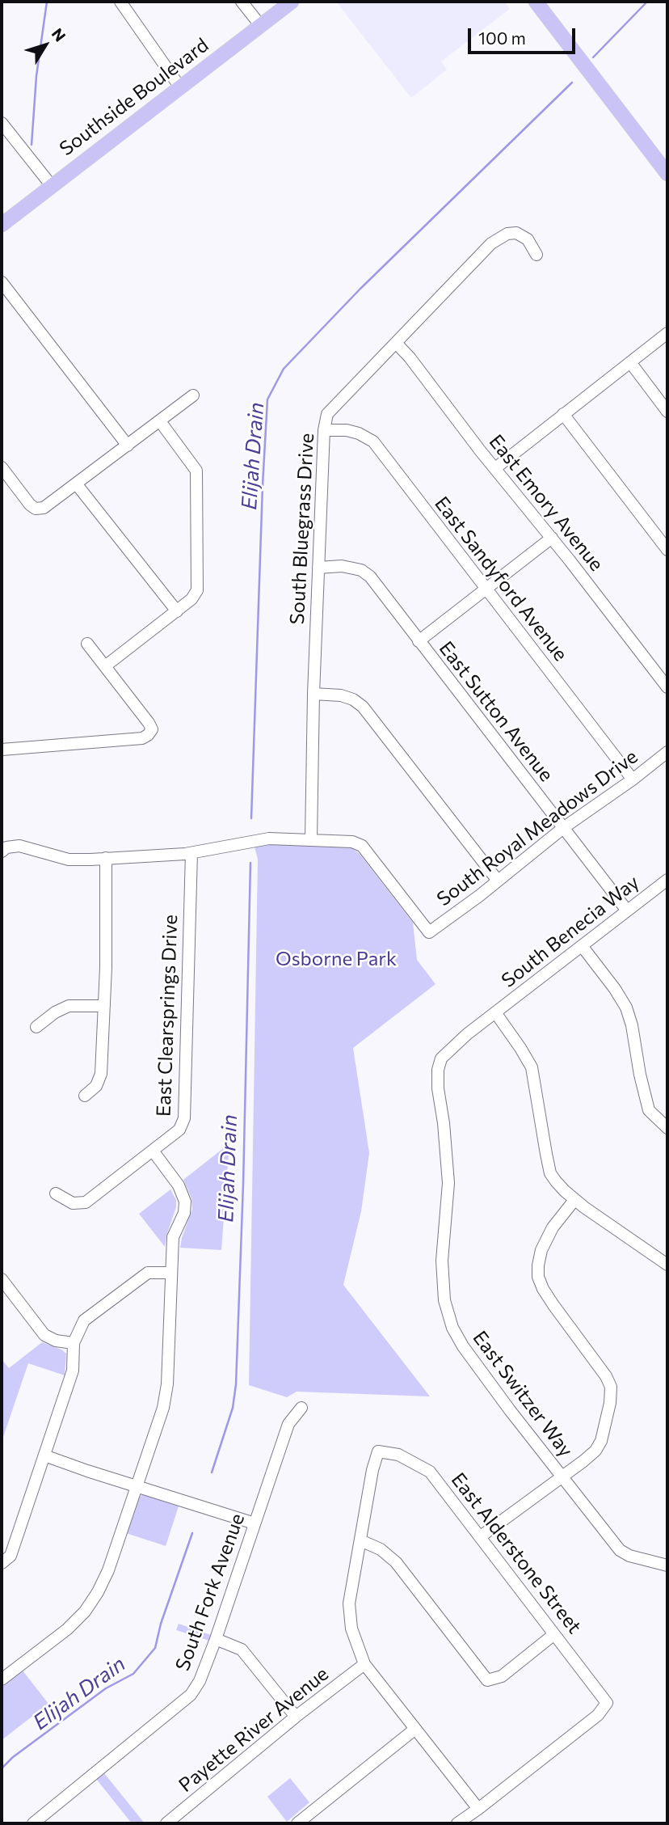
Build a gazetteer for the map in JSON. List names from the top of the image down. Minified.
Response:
{"streets":{"main road":["Southside Boulevard"],"street":["East Emory Avenue","South Bluegrass Drive","East Sandyford Avenue","East Sutton Avenue","South Royal Meadows Drive","South Benecia Way","East Clearsprings Drive","East Switzer Way","East Alderstone Street","South Fork Avenue","Payette River Avenue"]},"crossings":[["East Emory Avenue","South Bluegrass Drive"],["South Bluegrass Drive","East Sandyford Avenue"],["South Bluegrass Drive","East Sutton Avenue"],["South Bluegrass Drive","South Royal Meadows Drive"],["East Sandyford Avenue","South Royal Meadows Drive"],["East Sutton Avenue","South Royal Meadows Drive"],["East Sutton Avenue","South Benecia Way"],["South Benecia Way","East Switzer Way"]],"water":["Elijah Drain"],"parks":["Osborne Park"],"scale_bar":"100 m","north":"top right"}
